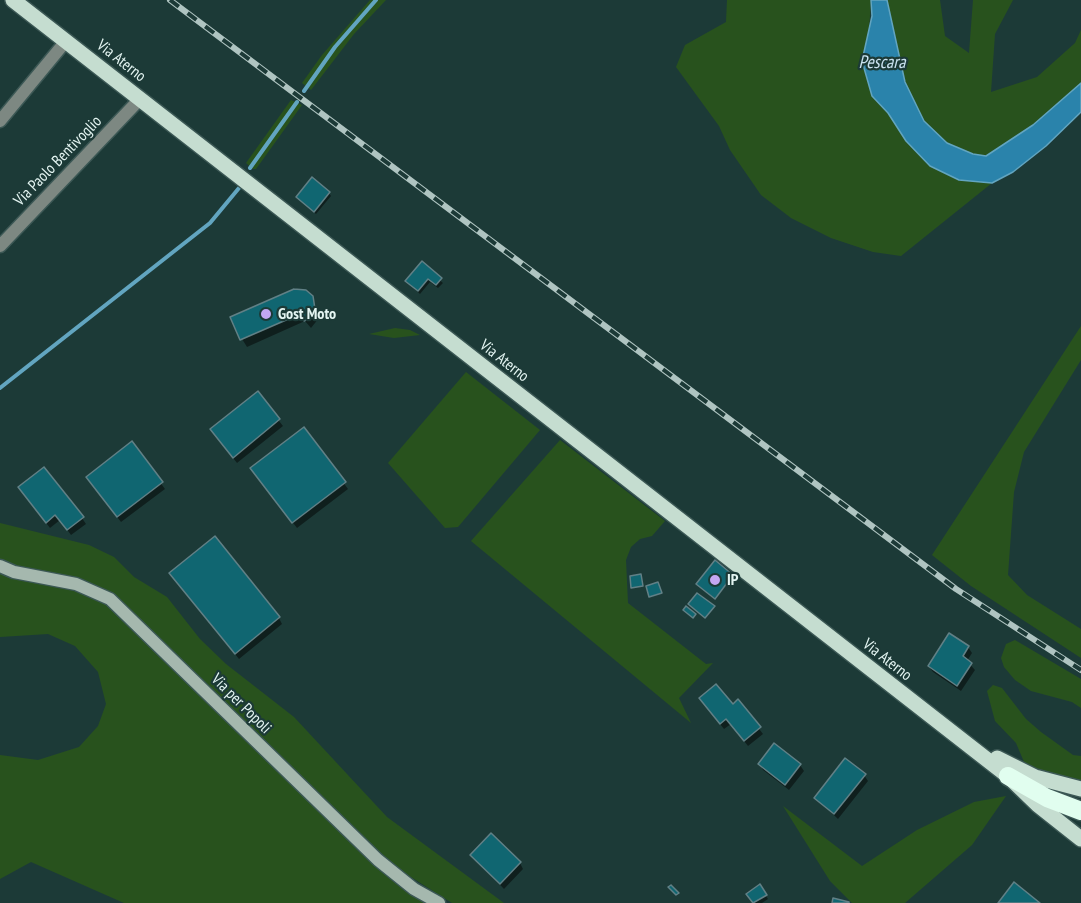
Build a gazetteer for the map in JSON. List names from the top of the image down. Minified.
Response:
{"streets":{"main road":["Via Aterno","Via per Popoli"],"street":["Via Paolo Bentivoglio"]},"crossings":[["Via Aterno","Via Paolo Bentivoglio"]],"water":["Pescara"],"places":["Gost Moto","IP"]}
